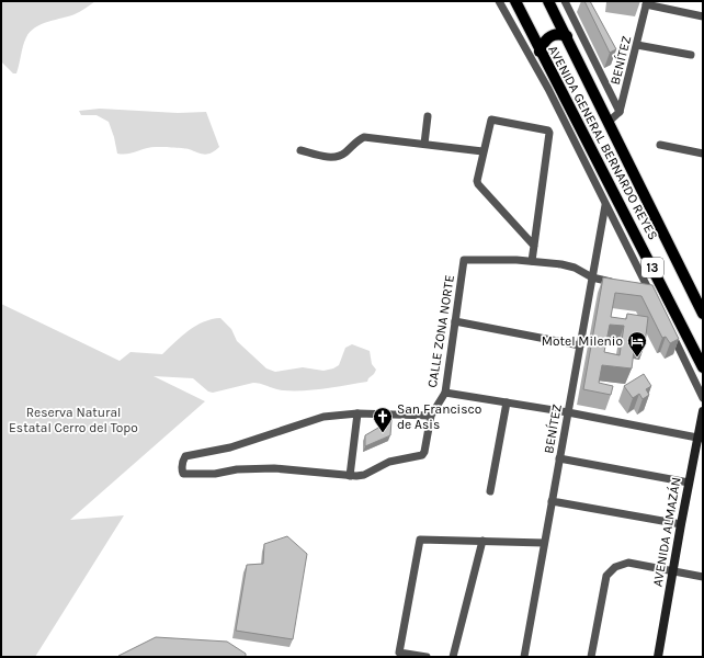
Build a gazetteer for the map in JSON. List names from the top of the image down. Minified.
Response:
{"streets":{"main road":["AVENIDA GENERAL BERNARDO REYES","13","AVENIDA ALMAZÁN"],"street":["BENÍTEZ","CALLE ZONA NORTE"]},"parks":["Reserva Natural Estatal Cerro del Topo"],"places":{"hotel":["Motel Milenio"],"church":["San Francisco de Asis"]}}
